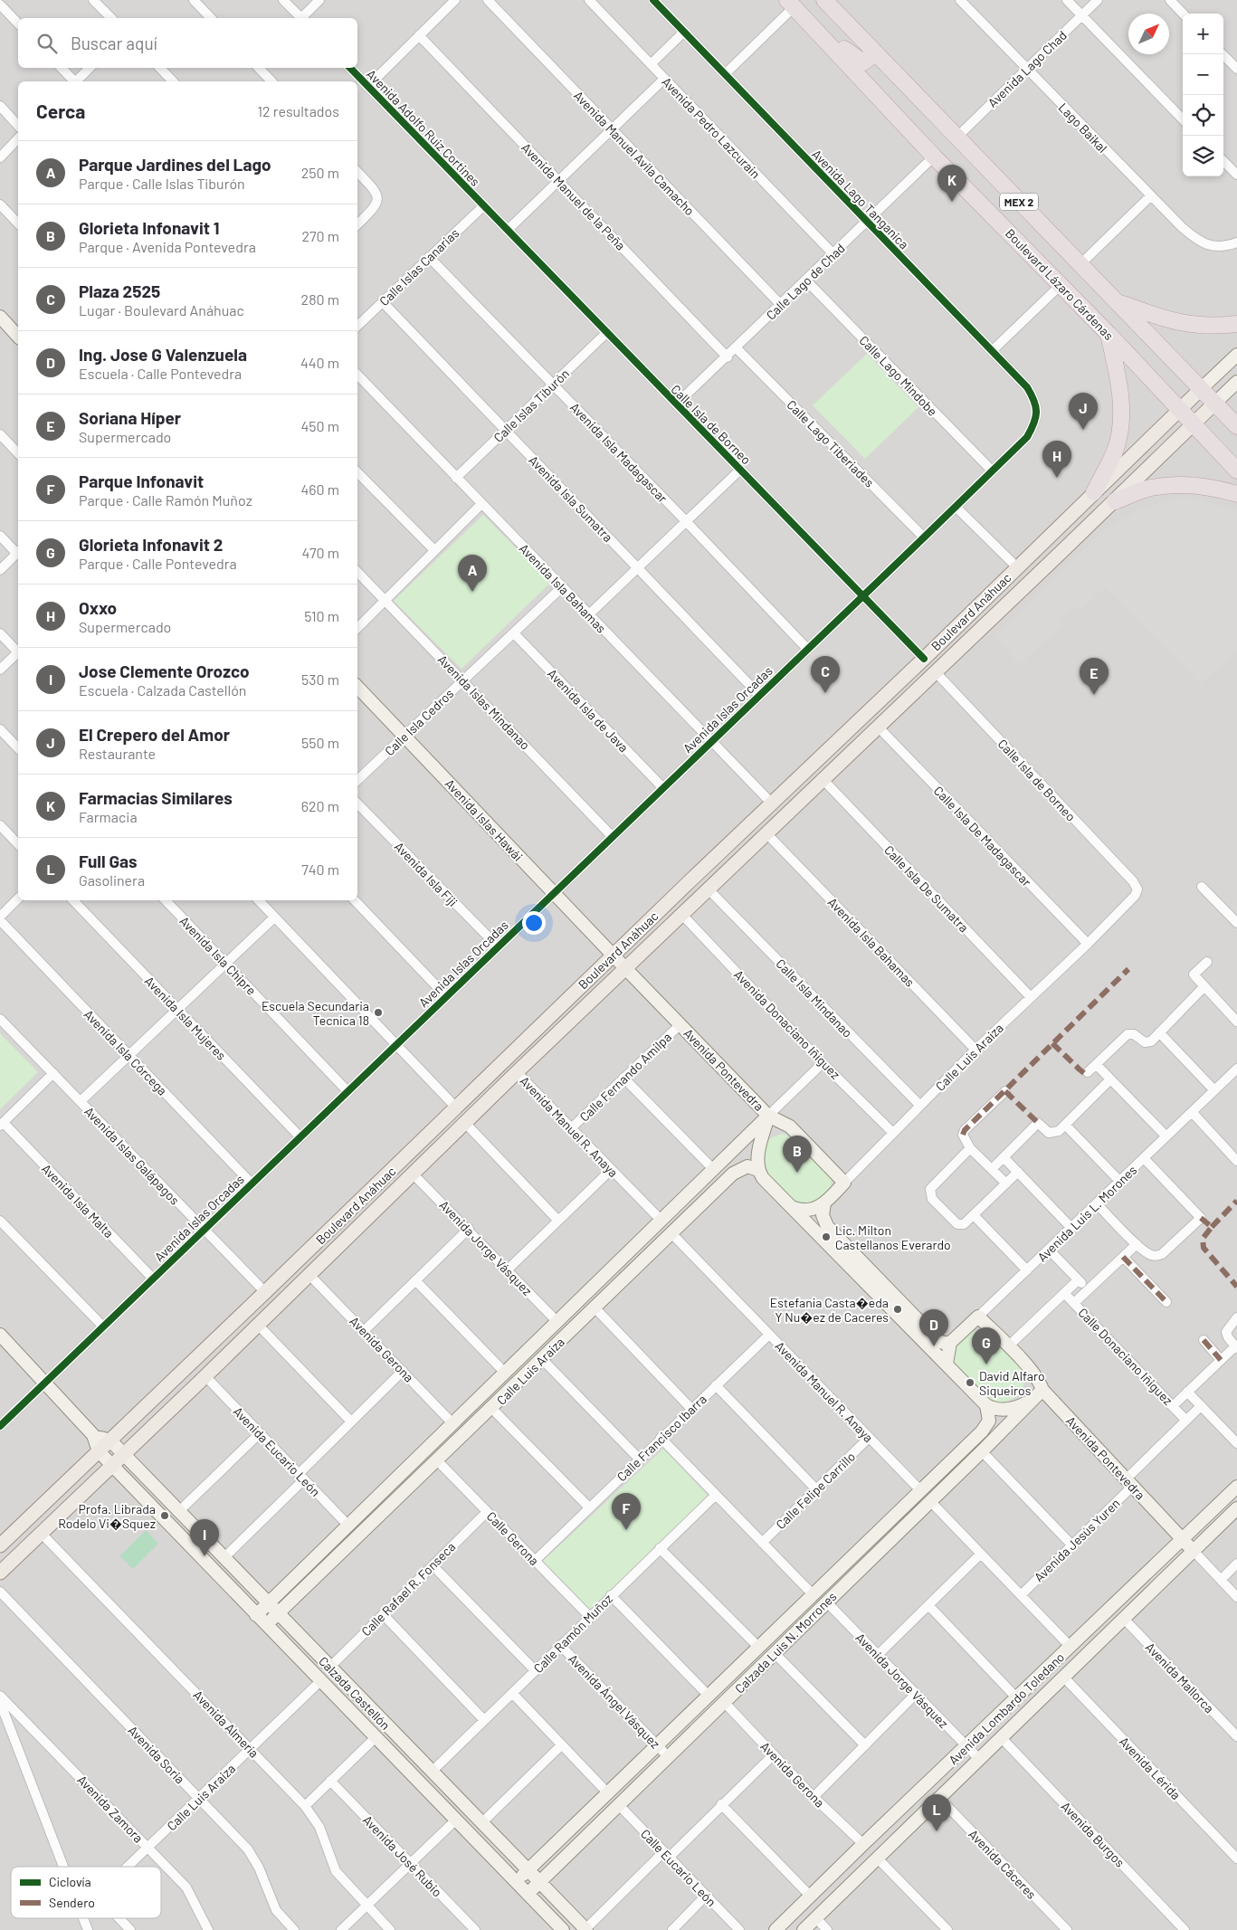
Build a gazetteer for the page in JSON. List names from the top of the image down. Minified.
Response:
{"streets":{"highway":["MEX 2","Boulevard Lázaro Cárdenas"],"main road":["Boulevard Anáhuac"],"street":["Avenida Lago Chad","Avenida Adolfo Ruiz Cortines","Avenida Pedro Lazcurain","Lago Baikal","Avenida Manuel Avila Camacho","Avenida Manuel de la Peña","Avenida Lago Tanganica","Calle Islas Canarias","Calle Lago de Chad","Calle Lago Mindobe","Calle Islas Tiburón","Calle Isla de Borneo","Calle Lago Tiberiades","Avenida Isla Madagascar","Avenida Isla Sumatra","Avenida Isla Bahamas","Avenida Islas Mindanao","Avenida Islas Orcadas","Avenida Isla de Java","Calle Isla Cedros","Avenida Islas Hawái","Calle Isla De Madagascar","Avenida Isla Fiji","Calle Isla De Sumatra","Avenida Isla Chipre","Calle Isla Mindanao","Avenida Isla Mujeres","Avenida Donaciano Iñiguez","Avenida Isla Córcega","Calle Luis Araiza","Avenida Pontevedra","Calle Fernando Amilpa","Avenida Manuel R. Anaya","Avenida Islas Galápagos","Avenida Isla Malta","Avenida Luis L. Morones","Avenida Jorge Vásquez","Avenida Gerona","Calle Donaciano Iñiguez","Calle Francisco Ibarra","Avenida Eucario León","Calle Felipe Carrillo","Calle Gerona","Avenida Jesús Yuren","Calle Rafael R. Fonseca","Calle Ramón Muñoz","Calzada Luis N. Morrones","Avenida Mallorca","Calzada Castellón","Avenida Ángel Vásquez","Avenida Lombardo Toledano","Avenida Almería","Avenida Soria","Avenida Lérida","Avenida Zamora","Avenida Burgos","Avenida José Rubio","Avenida Cáceres","Calle Eucario León"]},"crossings":[["Avenida Lago Chad","Lago Baikal"],["Avenida Lago Chad","MEX 2"],["Avenida Adolfo Ruiz Cortines","Calle Islas Canarias"],["Avenida Adolfo Ruiz Cortines","Calle Isla de Borneo"],["Avenida Pedro Lazcurain","Calle Lago de Chad"],["Avenida Manuel Avila Camacho","Calle Lago de Chad"],["Avenida Manuel de la Peña","Calle Lago de Chad"],["Avenida Lago Tanganica","Calle Lago de Chad"],["Avenida Lago Tanganica","Avenida Islas Orcadas"],["MEX 2","Boulevard Anáhuac"],["Calle Islas Canarias","Calle Isla de Borneo"],["Calle Islas Canarias","Avenida Isla Madagascar"],["Calle Islas Canarias","Avenida Isla Sumatra"],["Calle Lago de Chad","Boulevard Lázaro Cárdenas"],["Calle Lago de Chad","Calle Lago Mindobe"],["Calle Lago de Chad","Calle Isla de Borneo"],["Calle Lago de Chad","Calle Lago Tiberiades"],["Boulevard Lázaro Cárdenas","Boulevard Anáhuac"],["Calle Lago Mindobe","Avenida Islas Orcadas"],["Calle Islas Tiburón","Calle Isla de Borneo"],["Calle Islas Tiburón","Avenida Isla Madagascar"],["Calle Islas Tiburón","Avenida Isla Sumatra"],["Calle Islas Tiburón","Avenida Isla Bahamas"],["Calle Isla de Borneo","Boulevard Anáhuac"],["Calle Isla de Borneo","Avenida Islas Orcadas"],["Calle Isla de Borneo","Calle Luis Araiza"],["Calle Lago Tiberiades","Avenida Islas Orcadas"],["Avenida Isla Madagascar","Avenida Islas Orcadas"],["Avenida Isla Sumatra","Avenida Islas Orcadas"],["Avenida Isla Bahamas","Boulevard Anáhuac"],["Avenida Isla Bahamas","Avenida Islas Orcadas"],["Avenida Isla Bahamas","Calle Isla Cedros"],["Avenida Isla Bahamas","Calle Luis Araiza"],["Boulevard Anáhuac","Avenida Islas Hawái"],["Boulevard Anáhuac","Calle Isla De Madagascar"],["Boulevard Anáhuac","Calle Isla De Sumatra"],["Boulevard Anáhuac","Calle Isla Mindanao"],["Boulevard Anáhuac","Avenida Donaciano Iñiguez"],["Boulevard Anáhuac","Avenida Pontevedra"],["Boulevard Anáhuac","Avenida Manuel R. Anaya"],["Boulevard Anáhuac","Avenida Islas Galápagos"],["Boulevard Anáhuac","Avenida Jorge Vásquez"],["Boulevard Anáhuac","Avenida Gerona"],["Boulevard Anáhuac","Avenida Eucario León"],["Boulevard Anáhuac","Calzada Castellón"],["Boulevard Anáhuac","Avenida Almería"],["Avenida Islas Mindanao","Avenida Islas Orcadas"],["Avenida Islas Mindanao","Calle Isla Cedros"],["Avenida Islas Orcadas","Avenida Isla de Java"],["Avenida Islas Orcadas","Avenida Islas Hawái"],["Avenida Islas Orcadas","Avenida Isla Fiji"],["Avenida Islas Orcadas","Avenida Isla Chipre"],["Avenida Islas Orcadas","Avenida Isla Mujeres"],["Avenida Islas Orcadas","Avenida Isla Córcega"],["Avenida Islas Orcadas","Avenida Islas Galápagos"],["Avenida Islas Orcadas","Avenida Isla Malta"],["Avenida Isla de Java","Calle Isla Cedros"],["Calle Isla Cedros","Avenida Islas Hawái"],["Avenida Islas Hawái","Avenida Pontevedra"],["Calle Isla De Madagascar","Calle Luis Araiza"],["Calle Isla De Sumatra","Calle Luis Araiza"],["Calle Isla Mindanao","Calle Luis Araiza"],["Avenida Donaciano Iñiguez","Calle Luis Araiza"],["Calle Luis Araiza","Avenida Pontevedra"],["Calle Luis Araiza","Avenida Manuel R. Anaya"],["Calle Luis Araiza","Avenida Jorge Vásquez"],["Calle Luis Araiza","Avenida Gerona"],["Calle Luis Araiza","Avenida Eucario León"],["Calle Luis Araiza","Calle Gerona"],["Calle Luis Araiza","Calzada Castellón"],["Calle Luis Araiza","Avenida Almería"],["Calle Luis Araiza","Avenida Soria"],["Calle Luis Araiza","Avenida Zamora"],["Avenida Pontevedra","Calle Fernando Amilpa"],["Avenida Pontevedra","Avenida Luis L. Morones"],["Avenida Pontevedra","Avenida Jesús Yuren"],["Avenida Pontevedra","Calzada Luis N. Morrones"],["Avenida Pontevedra","Avenida Lombardo Toledano"],["Calle Fernando Amilpa","Avenida Manuel R. Anaya"],["Avenida Manuel R. Anaya","Calle Francisco Ibarra"],["Avenida Manuel R. Anaya","Calle Felipe Carrillo"],["Avenida Manuel R. Anaya","Calzada Luis N. Morrones"],["Avenida Luis L. Morones","Calle Donaciano Iñiguez"],["Avenida Jorge Vásquez","Calzada Luis N. Morrones"],["Avenida Jorge Vásquez","Avenida Lombardo Toledano"],["Avenida Gerona","Calzada Luis N. Morrones"],["Avenida Gerona","Avenida Lombardo Toledano"],["Calle Donaciano Iñiguez","Avenida Jesús Yuren"],["Calle Francisco Ibarra","Calle Gerona"],["Calle Gerona","Calle Rafael R. Fonseca"],["Calle Gerona","Calle Ramón Muñoz"],["Calle Rafael R. Fonseca","Calzada Castellón"],["Calle Ramón Muñoz","Calzada Castellón"],["Calle Ramón Muñoz","Avenida Ángel Vásquez"],["Calzada Luis N. Morrones","Calzada Castellón"],["Calzada Luis N. Morrones","Avenida Ángel Vásquez"],["Calzada Luis N. Morrones","Calle Eucario León"],["Avenida Mallorca","Avenida Lombardo Toledano"],["Avenida Lombardo Toledano","Avenida Lérida"],["Avenida Lombardo Toledano","Avenida Burgos"],["Avenida Lombardo Toledano","Avenida Cáceres"]],"places":["Escuela Secundaria Tecnica 18","Lic. Milton Castellanos Everardo","Estefania Casta�eda Y Nu�ez de Caceres","David Alfaro Siqueiros","Profa. Librada Rodelo Vi�Squez"],"legend":["Ciclovía","Sendero"],"north":"top right","page":{"map_buttons":["+","−"],"search":"Buscar aquí","heading":["Cerca","12 resultados"],"list":[{"mark":"A","name":"Parque Jardines del Lago","note":"Parque · Calle Islas Tiburón","value":"250 m"},{"mark":"B","name":"Glorieta Infonavit 1","note":"Parque · Avenida Pontevedra","value":"270 m"},{"mark":"C","name":"Plaza 2525","note":"Lugar · Boulevard Anáhuac","value":"280 m"},{"mark":"D","name":"Ing. Jose G Valenzuela","note":"Escuela · Calle Pontevedra","value":"440 m"},{"mark":"E","name":"Soriana Híper","note":"Supermercado","value":"450 m"},{"mark":"F","name":"Parque Infonavit","note":"Parque · Calle Ramón Muñoz","value":"460 m"},{"mark":"G","name":"Glorieta Infonavit 2","note":"Parque · Calle Pontevedra","value":"470 m"},{"mark":"H","name":"Oxxo","note":"Supermercado","value":"510 m"},{"mark":"I","name":"Jose Clemente Orozco","note":"Escuela · Calzada Castellón","value":"530 m"},{"mark":"J","name":"El Crepero del Amor","note":"Restaurante","value":"550 m"},{"mark":"K","name":"Farmacias Similares","note":"Farmacia","value":"620 m"},{"mark":"L","name":"Full Gas","note":"Gasolinera","value":"740 m"}],"pins":["K","J","H","A","C","E","B","D","G","F","I","L"]}}
